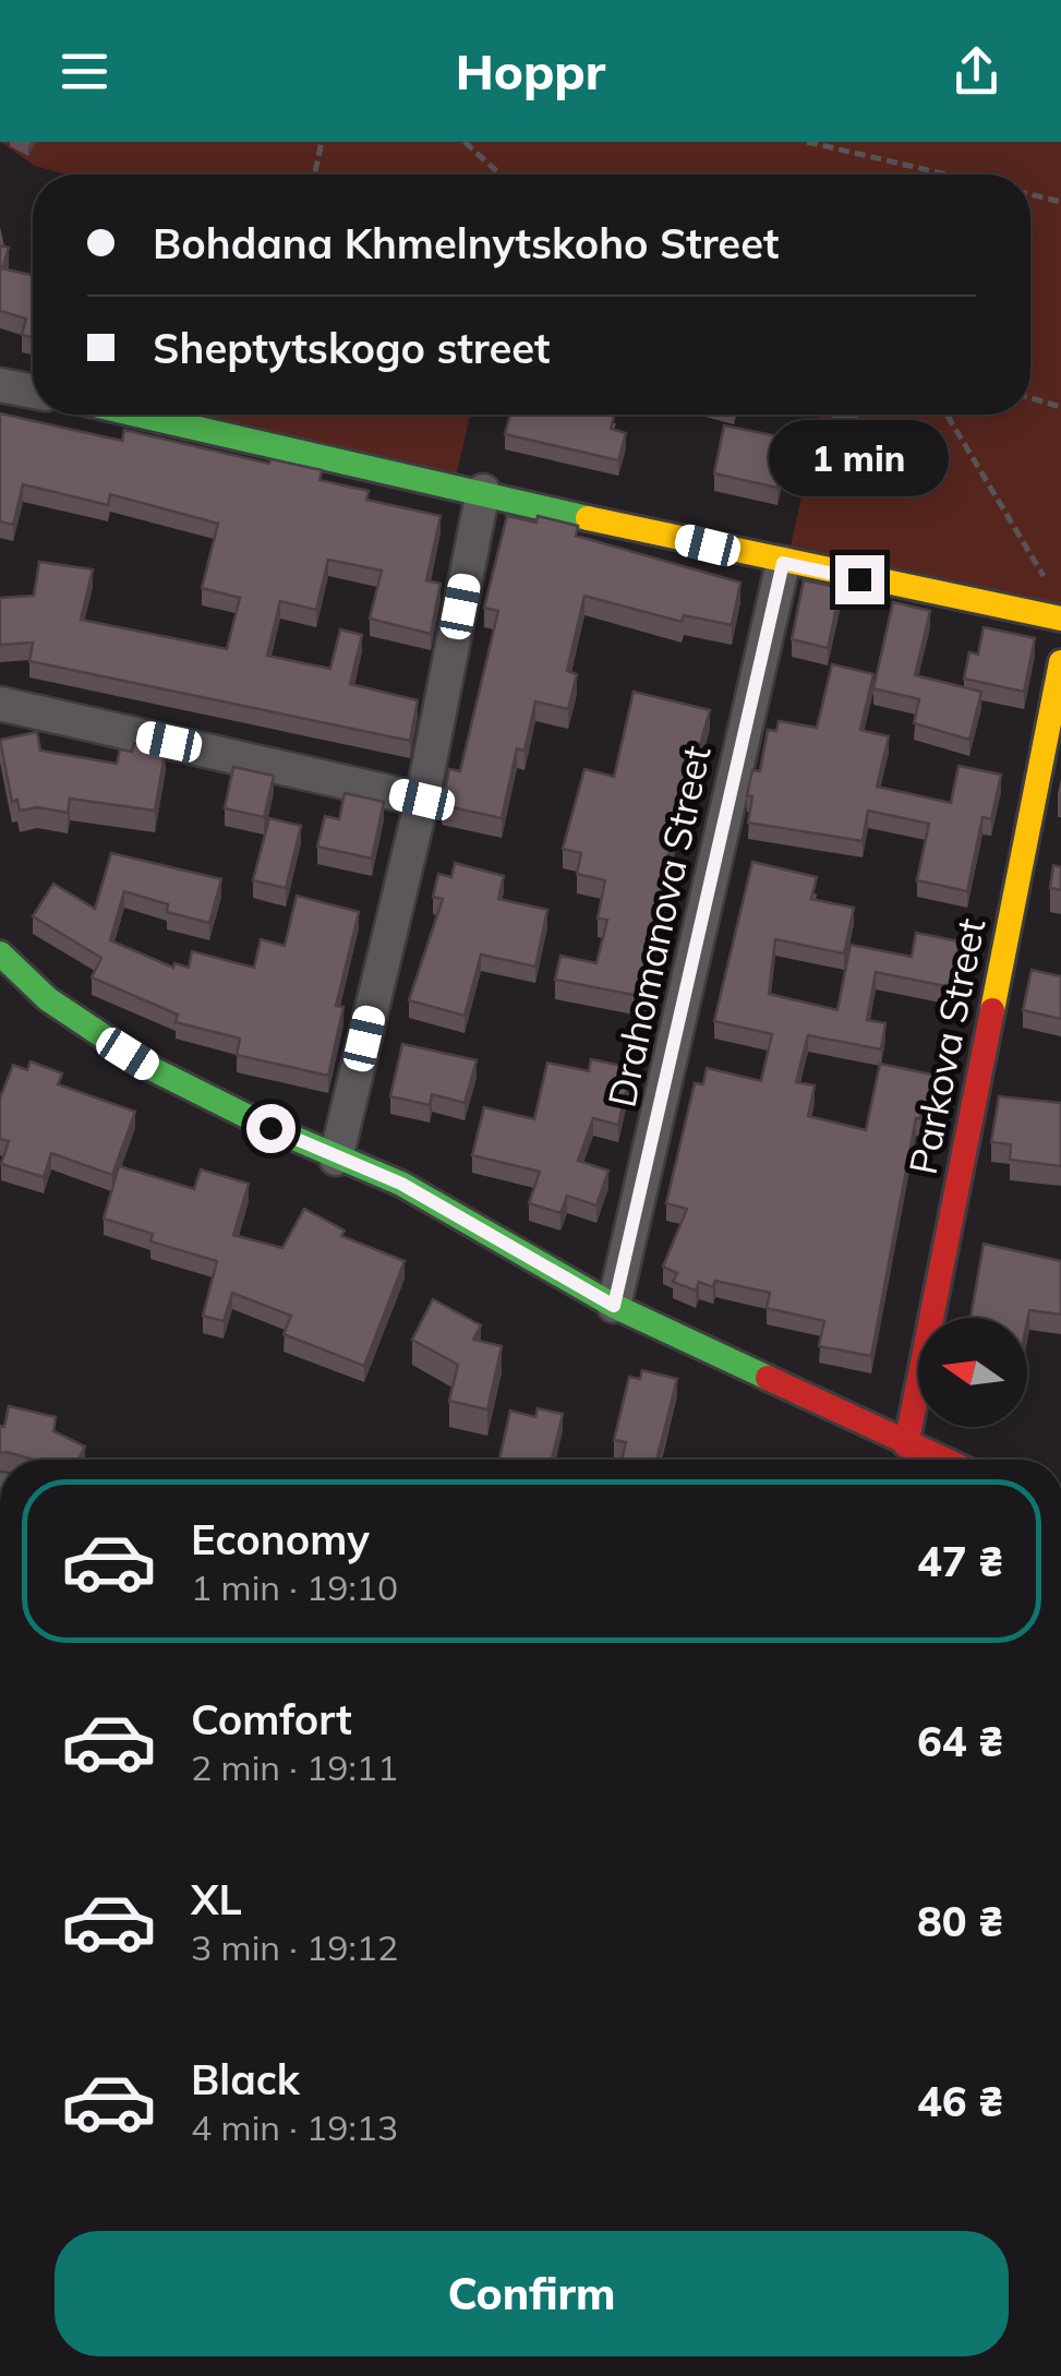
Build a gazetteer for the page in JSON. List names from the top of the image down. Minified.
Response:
{"streets":{"street":["Drahomanova Street","Parkova Street"]},"north":"left","page":{"header":"Hoppr","banner":["Bohdana Khmelnytskoho Street","Sheptytskogo street"],"bubble":"1 min","list":[{"name":"Economy","note":"1 min · 19:10","value":"47 ₴"},{"name":"Comfort","note":"2 min · 19:11","value":"64 ₴"},{"name":"XL","note":"3 min · 19:12","value":"80 ₴"},{"name":"Black","note":"4 min · 19:13","value":"46 ₴"}],"buttons":"Confirm"}}
